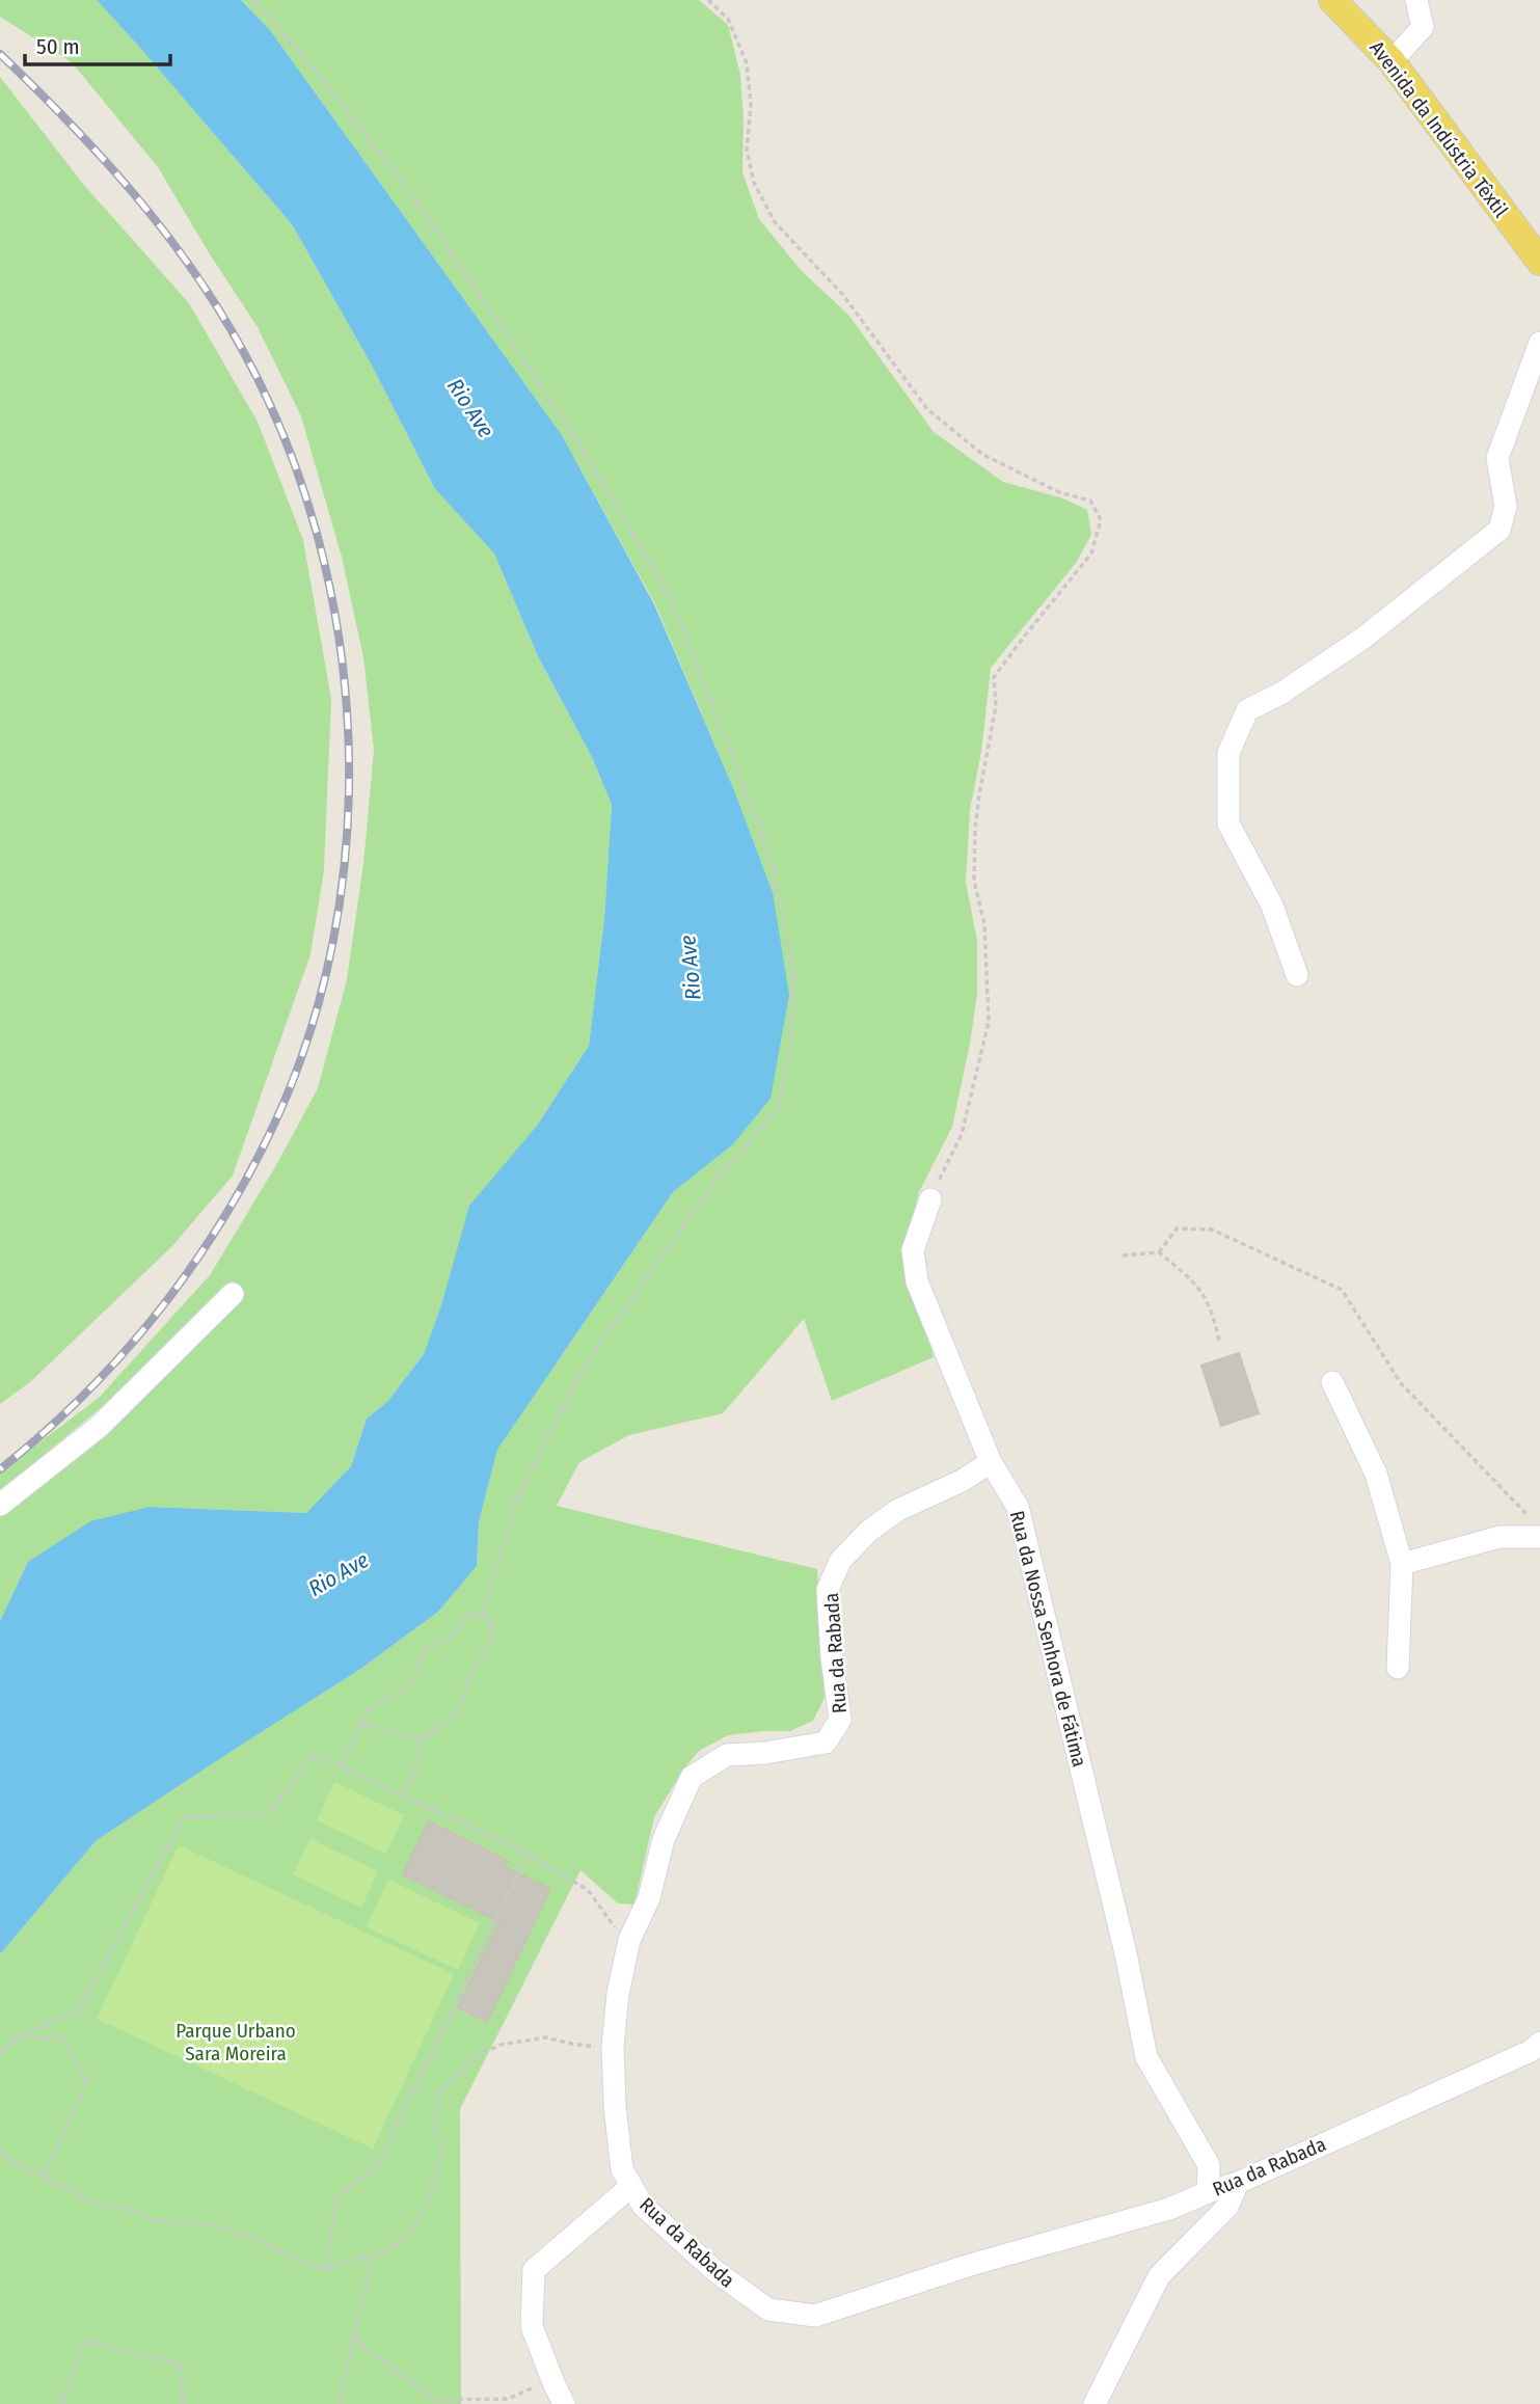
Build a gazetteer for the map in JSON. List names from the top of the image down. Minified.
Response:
{"streets":{"main road":["Avenida da Indústria Têxtil"],"street":["Rua da Nossa Senhora de Fátima","Rua da Rabada"]},"crossings":[["Rua da Nossa Senhora de Fátima","Rua da Rabada"]],"water":["Rio Ave"],"parks":["Parque Urbano Sara Moreira"],"scale_bar":"50 m"}
